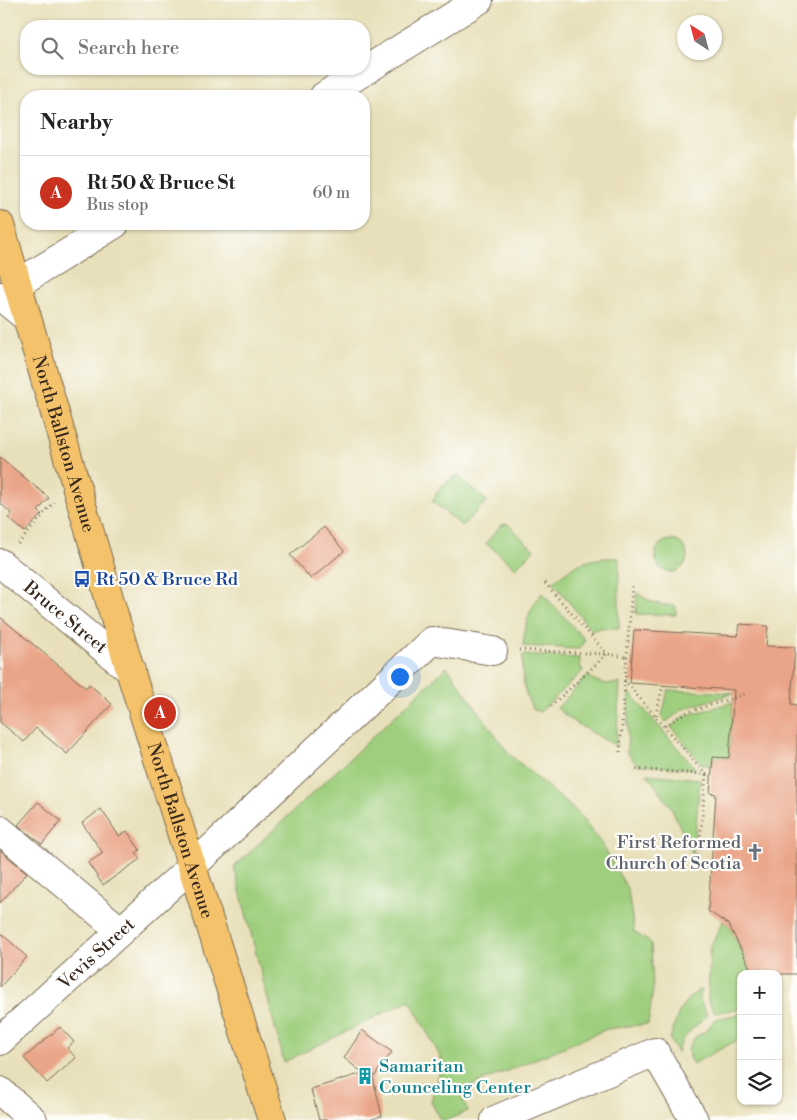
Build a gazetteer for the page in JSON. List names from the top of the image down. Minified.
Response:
{"streets":{"main road":["North Ballston Avenue"],"street":["Bruce Street","Vevis Street"]},"crossings":[["North Ballston Avenue","Bruce Street"],["North Ballston Avenue","Vevis Street"]],"places":{"bus stop":["Rt 50 & Bruce Rd"],"church":["First Reformed Church of Scotia"],"building":["Samaritan Counceling Center"]},"north":"top left","page":{"search":"Search here","heading":"Nearby","list":[{"mark":"A","name":"Rt 50 & Bruce St","note":"Bus stop","value":"60 m"}],"pins":"A","map_buttons":["+","−"]}}
